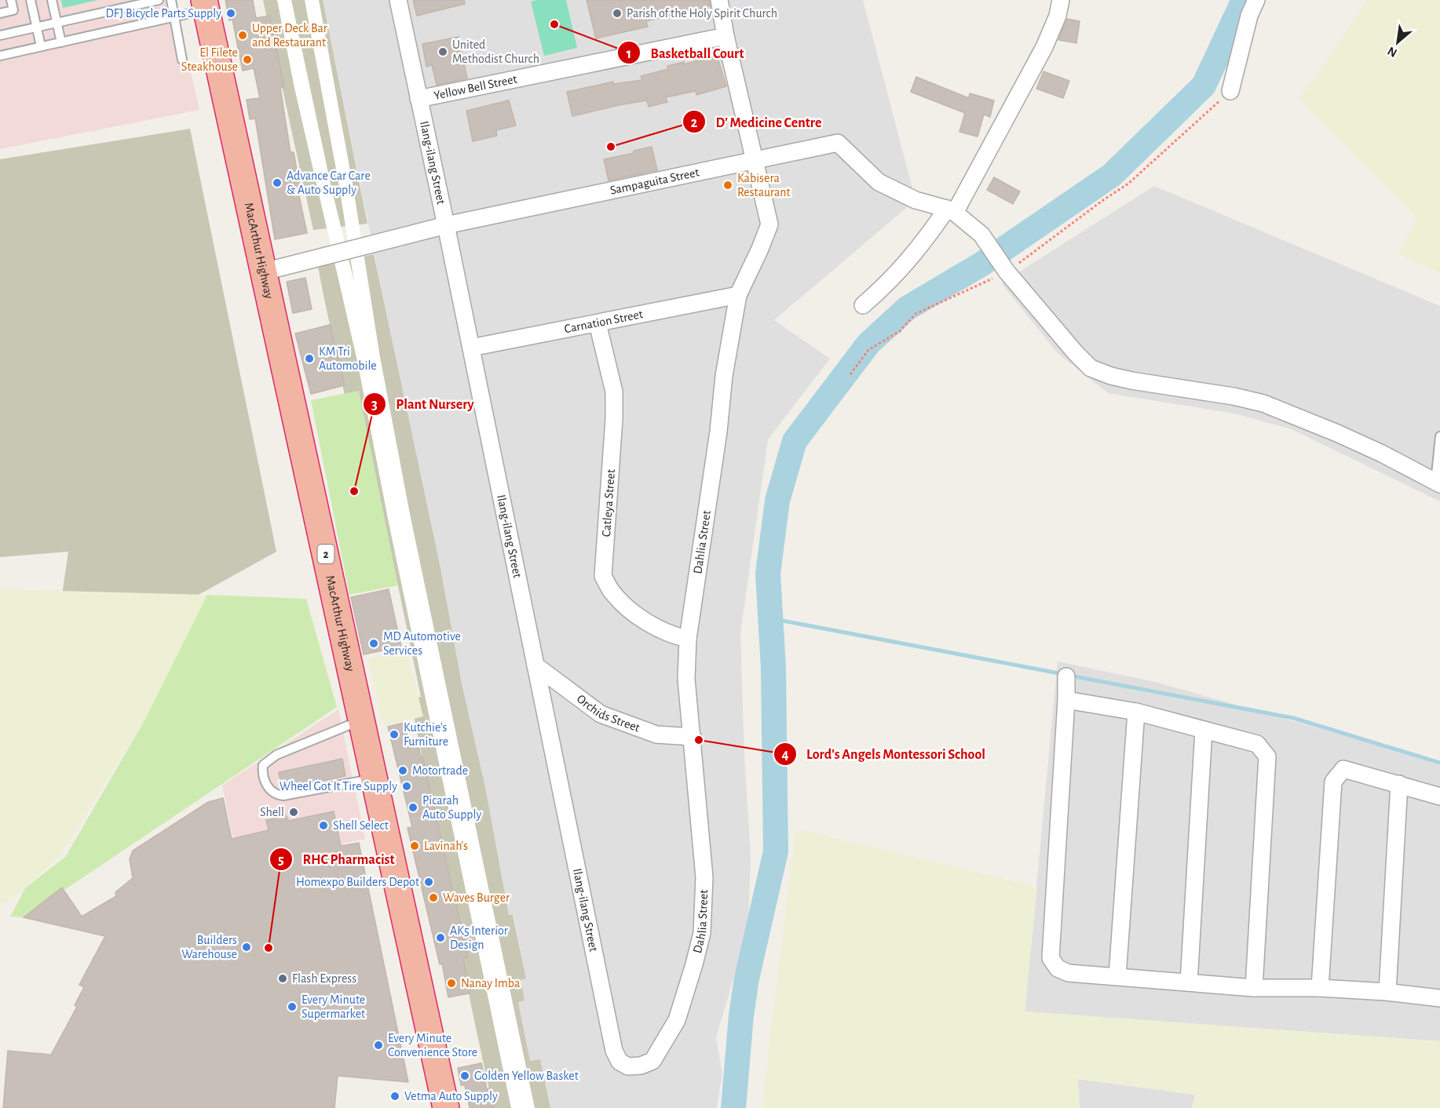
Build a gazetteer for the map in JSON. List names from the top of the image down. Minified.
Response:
{"streets":{"highway":["MacArthur Highway","2"],"street":["Yellow Bell Street","Ilang-ilang Street","Sampaguita Street","Carnation Street","Catleya Street","Dahlia Street","Orchids Street"]},"crossings":[["Yellow Bell Street","Ilang-ilang Street"],["Yellow Bell Street","Dahlia Street"],["Ilang-ilang Street","Sampaguita Street"],["Ilang-ilang Street","Carnation Street"],["Ilang-ilang Street","Dahlia Street"],["Ilang-ilang Street","Orchids Street"],["Sampaguita Street","MacArthur Highway"],["Sampaguita Street","Dahlia Street"],["Carnation Street","Catleya Street"],["Carnation Street","Dahlia Street"],["Catleya Street","Dahlia Street"],["Dahlia Street","Orchids Street"]],"places":["DFJ Bicycle Parts Supply","Parish of the Holy Spirit Church","Basketball Court","Upper Deck Bar and Restaurant","United Methodist Church","El Filete Steakhouse","D' Medicine Centre","Advance Car Care & Auto Supply","Kabisera Restaurant","KM Tri Automobile","Plant Nursery","MD Automotive Services","Kutchie's Furniture","Lord's Angels Montessori School","Motortrade","Wheel Got It Tire Supply","Picarah Auto Supply","Shell","Shell Select","Lavinah's","Homexpo Builders Depot","Waves Burger","AK5 Interior Design","Builders Warehouse","RHC Pharmacist","Flash Express","Nanay Imba","Every Minute Supermarket","Every Minute Convenience Store","Golden Yellow Basket","Vetma Auto Supply"],"north":"bottom left"}
